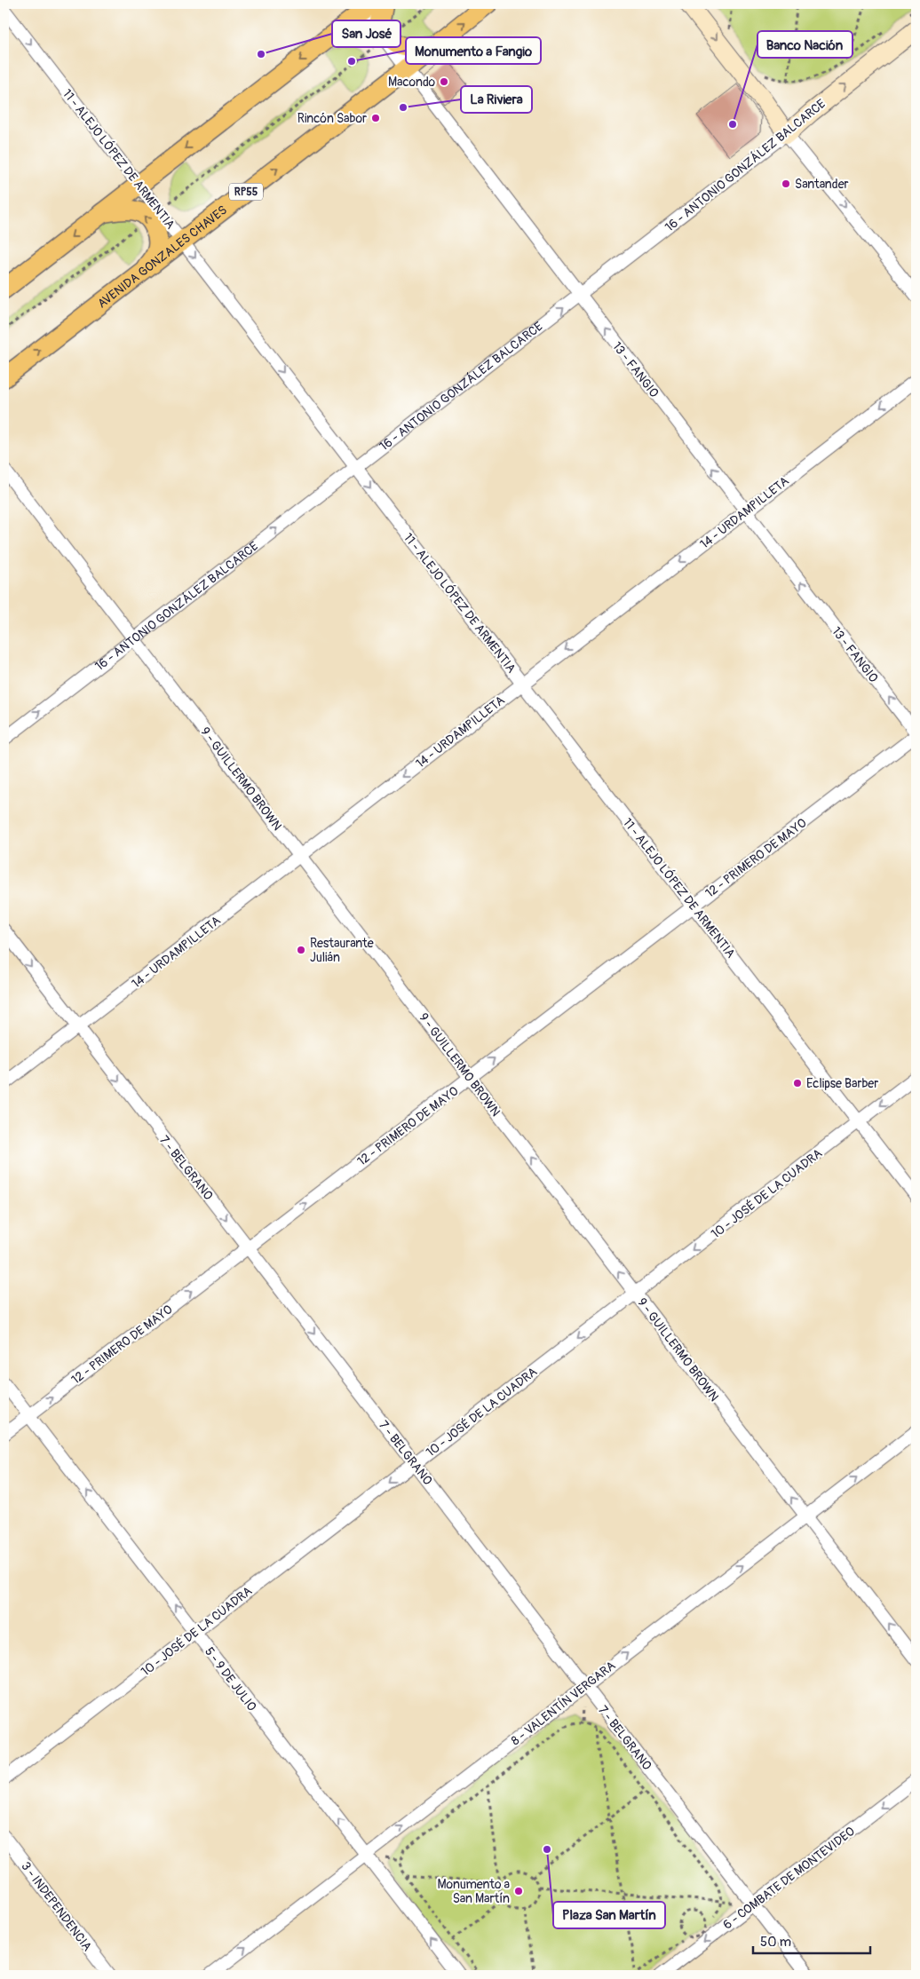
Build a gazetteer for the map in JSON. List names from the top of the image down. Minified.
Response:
{"streets":{"main road":["RP55","AVENIDA GONZALES CHAVES"],"street":["11 - ALEJO LÓPEZ DE ARMENTIA","16 - ANTONIO GONZÁLEZ BALCARCE","13 - FANGIO","14 - URDAMPILLETA","9 - GUILLERMO BROWN","12 - PRIMERO DE MAYO","7 - BELGRANO","10 - JOSÉ DE LA CUADRA","5 - 9 DE JULIO","8 - VALENTÍN VERGARA","6 - COMBATE DE MONTEVIDEO","3 - INDEPENDENCIA"]},"crossings":[["11 - ALEJO LÓPEZ DE ARMENTIA","16 - ANTONIO GONZÁLEZ BALCARCE"],["11 - ALEJO LÓPEZ DE ARMENTIA","AVENIDA GONZALES CHAVES"],["11 - ALEJO LÓPEZ DE ARMENTIA","14 - URDAMPILLETA"],["11 - ALEJO LÓPEZ DE ARMENTIA","12 - PRIMERO DE MAYO"],["11 - ALEJO LÓPEZ DE ARMENTIA","10 - JOSÉ DE LA CUADRA"],["16 - ANTONIO GONZÁLEZ BALCARCE","13 - FANGIO"],["16 - ANTONIO GONZÁLEZ BALCARCE","9 - GUILLERMO BROWN"],["AVENIDA GONZALES CHAVES","13 - FANGIO"],["13 - FANGIO","14 - URDAMPILLETA"],["13 - FANGIO","12 - PRIMERO DE MAYO"],["14 - URDAMPILLETA","9 - GUILLERMO BROWN"],["14 - URDAMPILLETA","7 - BELGRANO"],["9 - GUILLERMO BROWN","12 - PRIMERO DE MAYO"],["9 - GUILLERMO BROWN","10 - JOSÉ DE LA CUADRA"],["9 - GUILLERMO BROWN","8 - VALENTÍN VERGARA"],["12 - PRIMERO DE MAYO","7 - BELGRANO"],["12 - PRIMERO DE MAYO","5 - 9 DE JULIO"],["7 - BELGRANO","10 - JOSÉ DE LA CUADRA"],["7 - BELGRANO","8 - VALENTÍN VERGARA"],["7 - BELGRANO","6 - COMBATE DE MONTEVIDEO"],["10 - JOSÉ DE LA CUADRA","5 - 9 DE JULIO"],["5 - 9 DE JULIO","8 - VALENTÍN VERGARA"]],"one_way":["11 - ALEJO LÓPEZ DE ARMENTIA","16 - ANTONIO GONZÁLEZ BALCARCE","13 - FANGIO","14 - URDAMPILLETA","9 - GUILLERMO BROWN","12 - PRIMERO DE MAYO","7 - BELGRANO","10 - JOSÉ DE LA CUADRA","5 - 9 DE JULIO","8 - VALENTÍN VERGARA","6 - COMBATE DE MONTEVIDEO"],"places":["San José","Monumento a Fangio","Macondo","La Riviera","Rincón Sabor","Banco Nación","Santander","Restaurante Julián","Eclipse Barber","Plaza San Martín","Monumento a San Martín"],"scale_bar":"50 m"}
